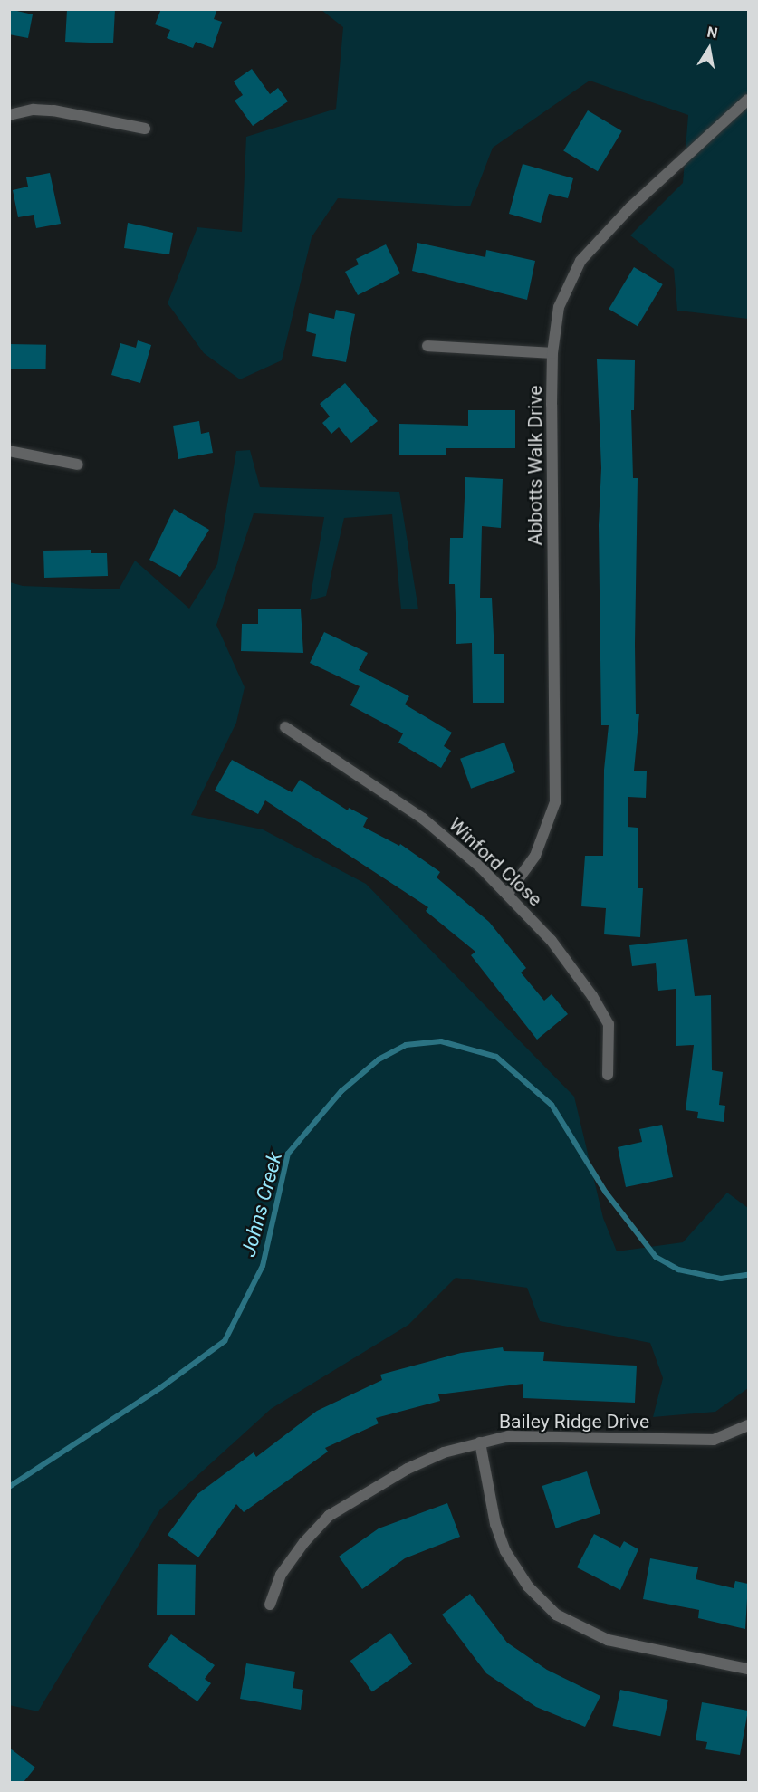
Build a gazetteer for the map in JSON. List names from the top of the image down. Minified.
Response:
{"streets":{"street":["Abbotts Walk Drive","Winford Close","Bailey Ridge Drive"]},"crossings":[["Abbotts Walk Drive","Winford Close"]],"water":["Johns Creek"],"north":"top"}
